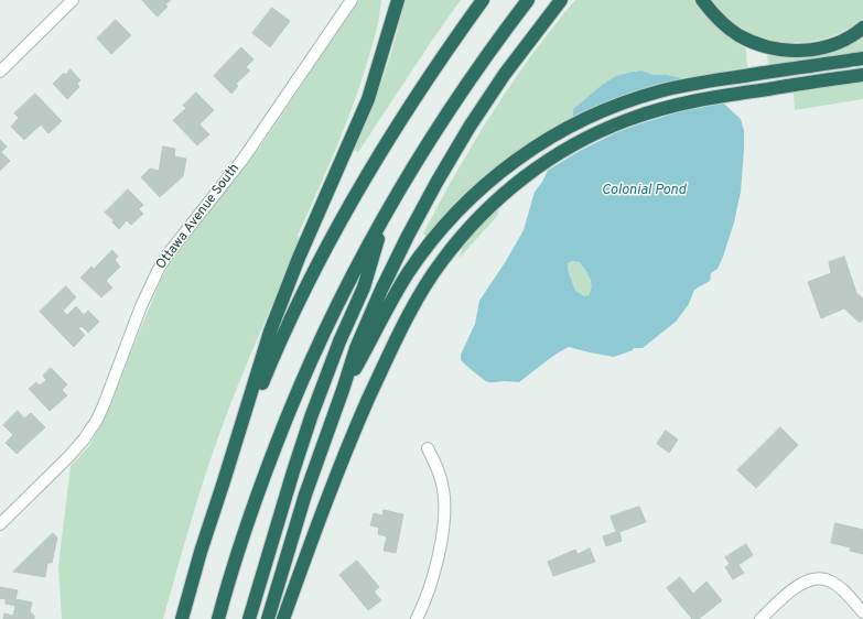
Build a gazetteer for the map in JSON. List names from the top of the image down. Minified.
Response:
{"streets":{"street":["Ottawa Avenue South"]},"water":["Colonial Pond"]}
